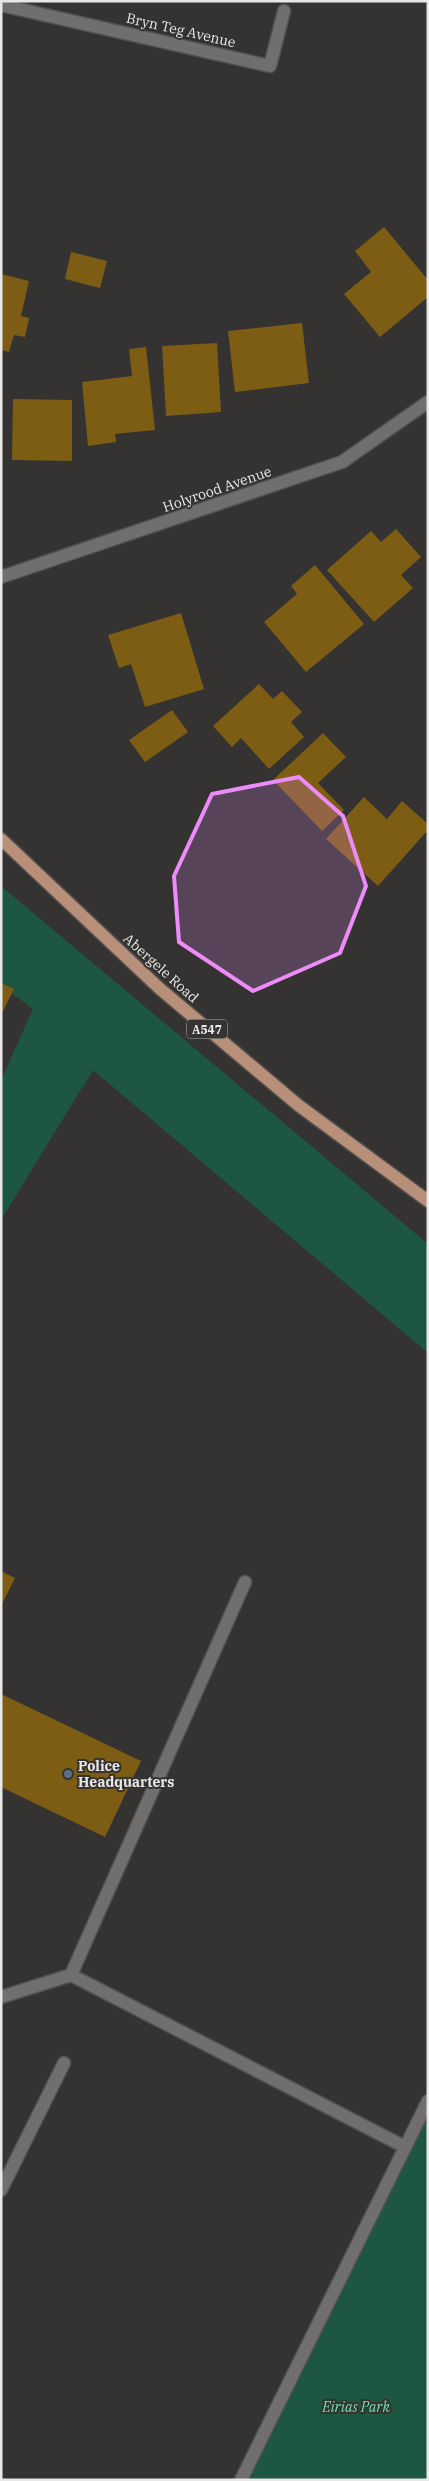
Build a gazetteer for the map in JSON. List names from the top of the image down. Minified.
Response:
{"streets":{"main road":["Abergele Road","A547"],"street":["Bryn Teg Avenue","Holyrood Avenue"]},"parks":["Eirias Park"],"places":["Police Headquarters"]}
